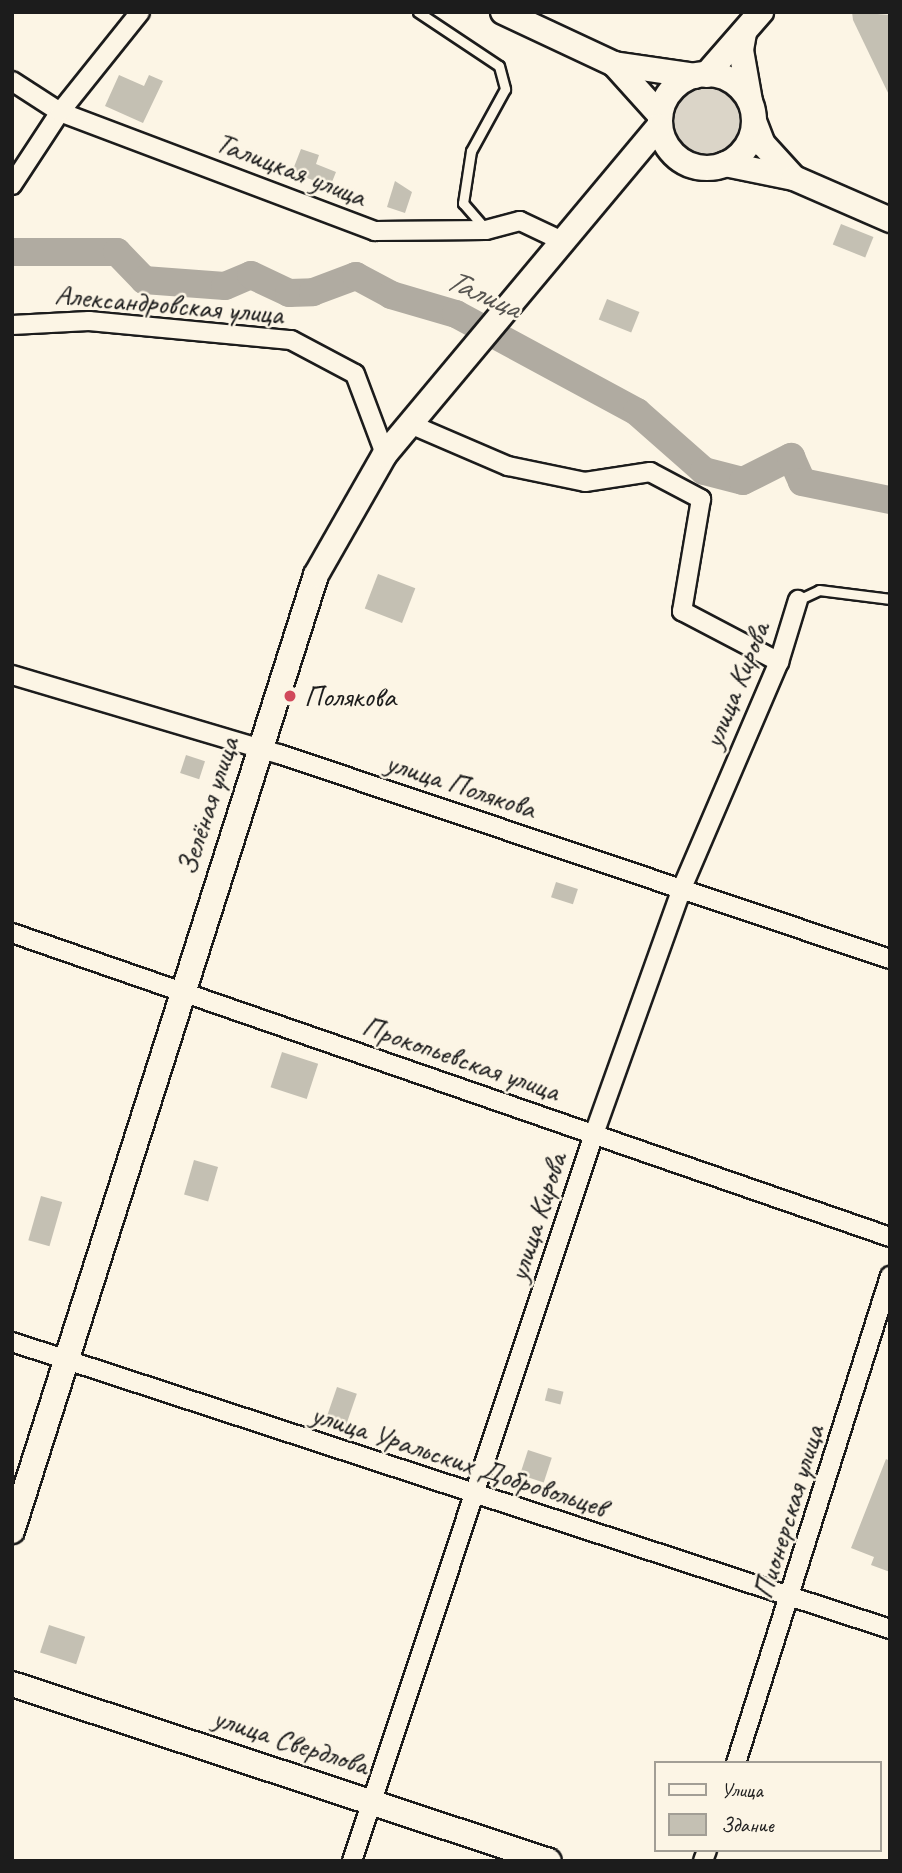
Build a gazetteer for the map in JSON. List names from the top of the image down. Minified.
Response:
{"streets":{"main road":["Зелёная улица","улица Свердлова"],"street":["Талицкая улица","Александровская улица","улица Кирова","улица Полякова","Прокопьевская улица","улица Уральских Добровольцев","Пионерская улица"]},"crossings":[["Талицкая улица","Зелёная улица"],["Александровская улица","Зелёная улица"],["улица Кирова","улица Полякова"],["улица Кирова","Прокопьевская улица"],["улица Кирова","улица Уральских Добровольцев"],["улица Кирова","улица Свердлова"],["улица Полякова","Зелёная улица"],["Зелёная улица","Прокопьевская улица"],["Зелёная улица","улица Уральских Добровольцев"],["улица Уральских Добровольцев","Пионерская улица"]],"water":["Талица"],"places":["Полякова"],"legend":["Улица","Здание"]}
